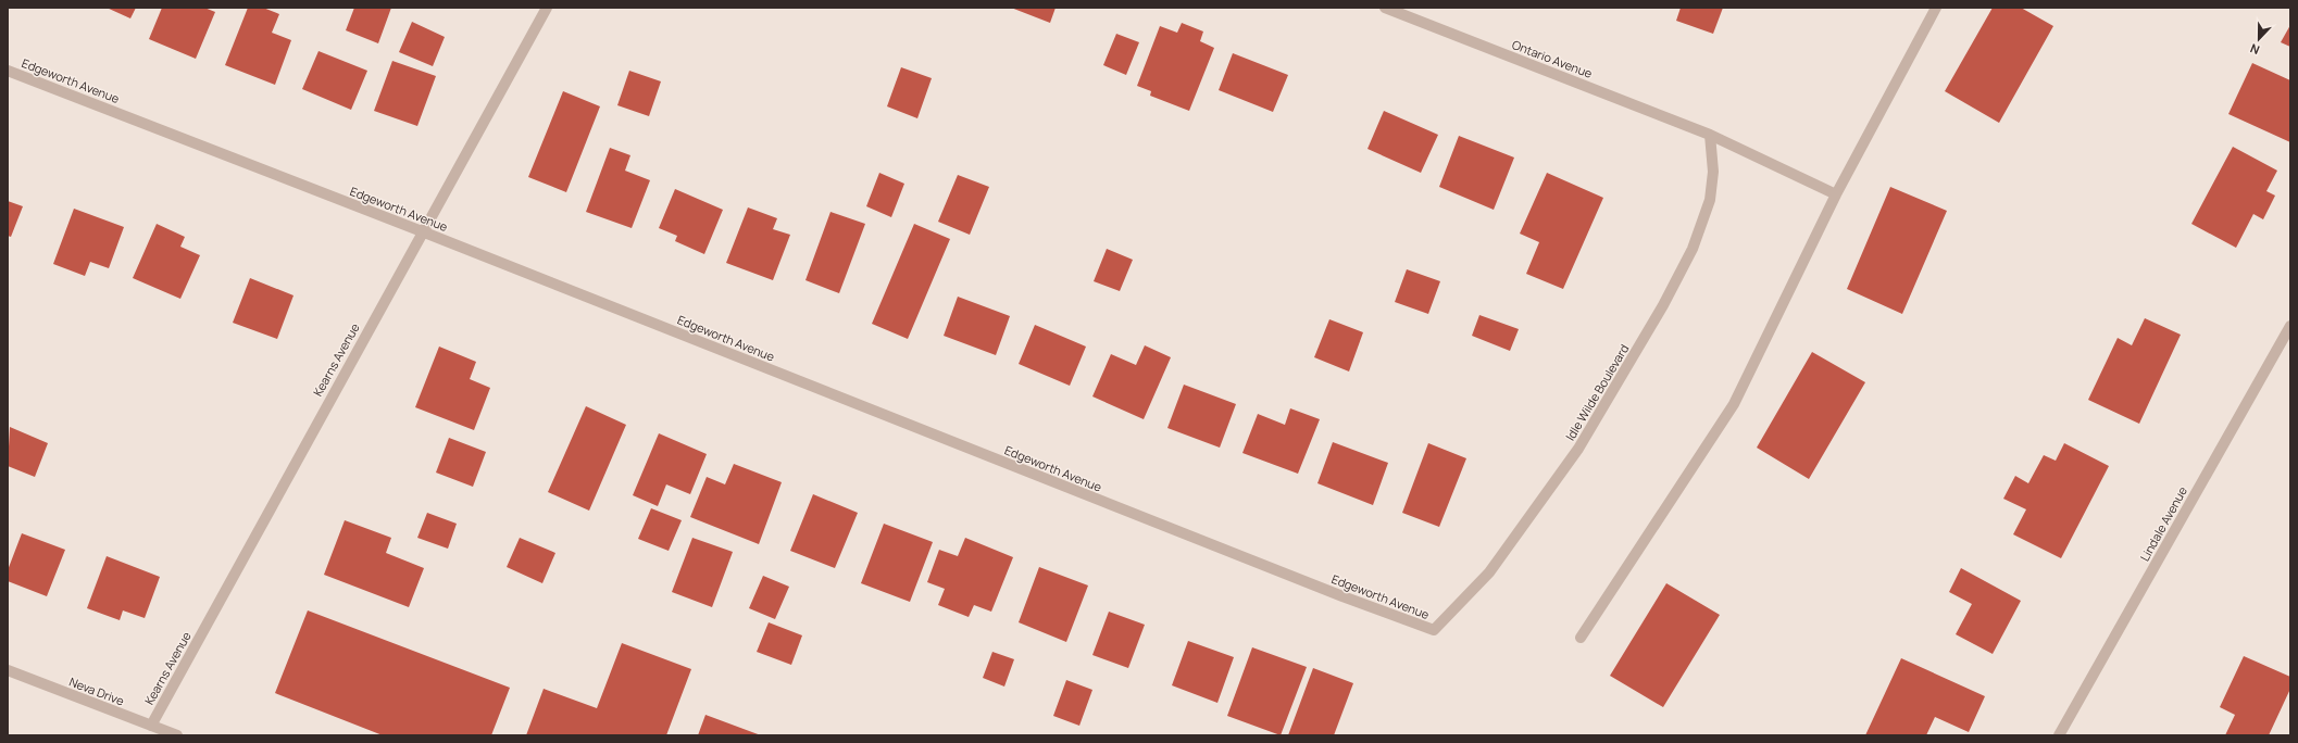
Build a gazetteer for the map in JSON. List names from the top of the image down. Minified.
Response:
{"streets":{"street":["Ontario Avenue","Edgeworth Avenue","Kearns Avenue","Idle Wilde Boulevard","Lindale Avenue","Neva Drive"]},"crossings":[["Ontario Avenue","Idle Wilde Boulevard"],["Edgeworth Avenue","Kearns Avenue"],["Edgeworth Avenue","Idle Wilde Boulevard"],["Kearns Avenue","Neva Drive"]],"north":"bottom"}
